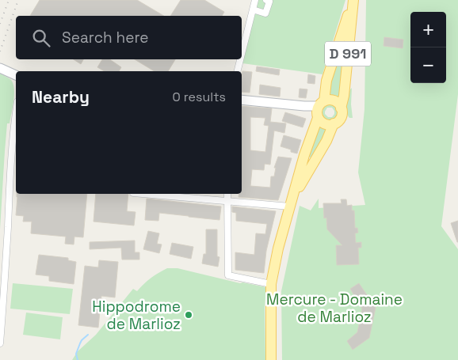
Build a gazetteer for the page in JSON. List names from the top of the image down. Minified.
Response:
{"streets":{"main road":["D 991"]},"parks":["Mercure - Domaine de Marlioz"],"places":["Hippodrome de Marlioz"],"page":{"map_buttons":["+","−"],"search":"Search here","heading":["Nearby","0 results"]}}
